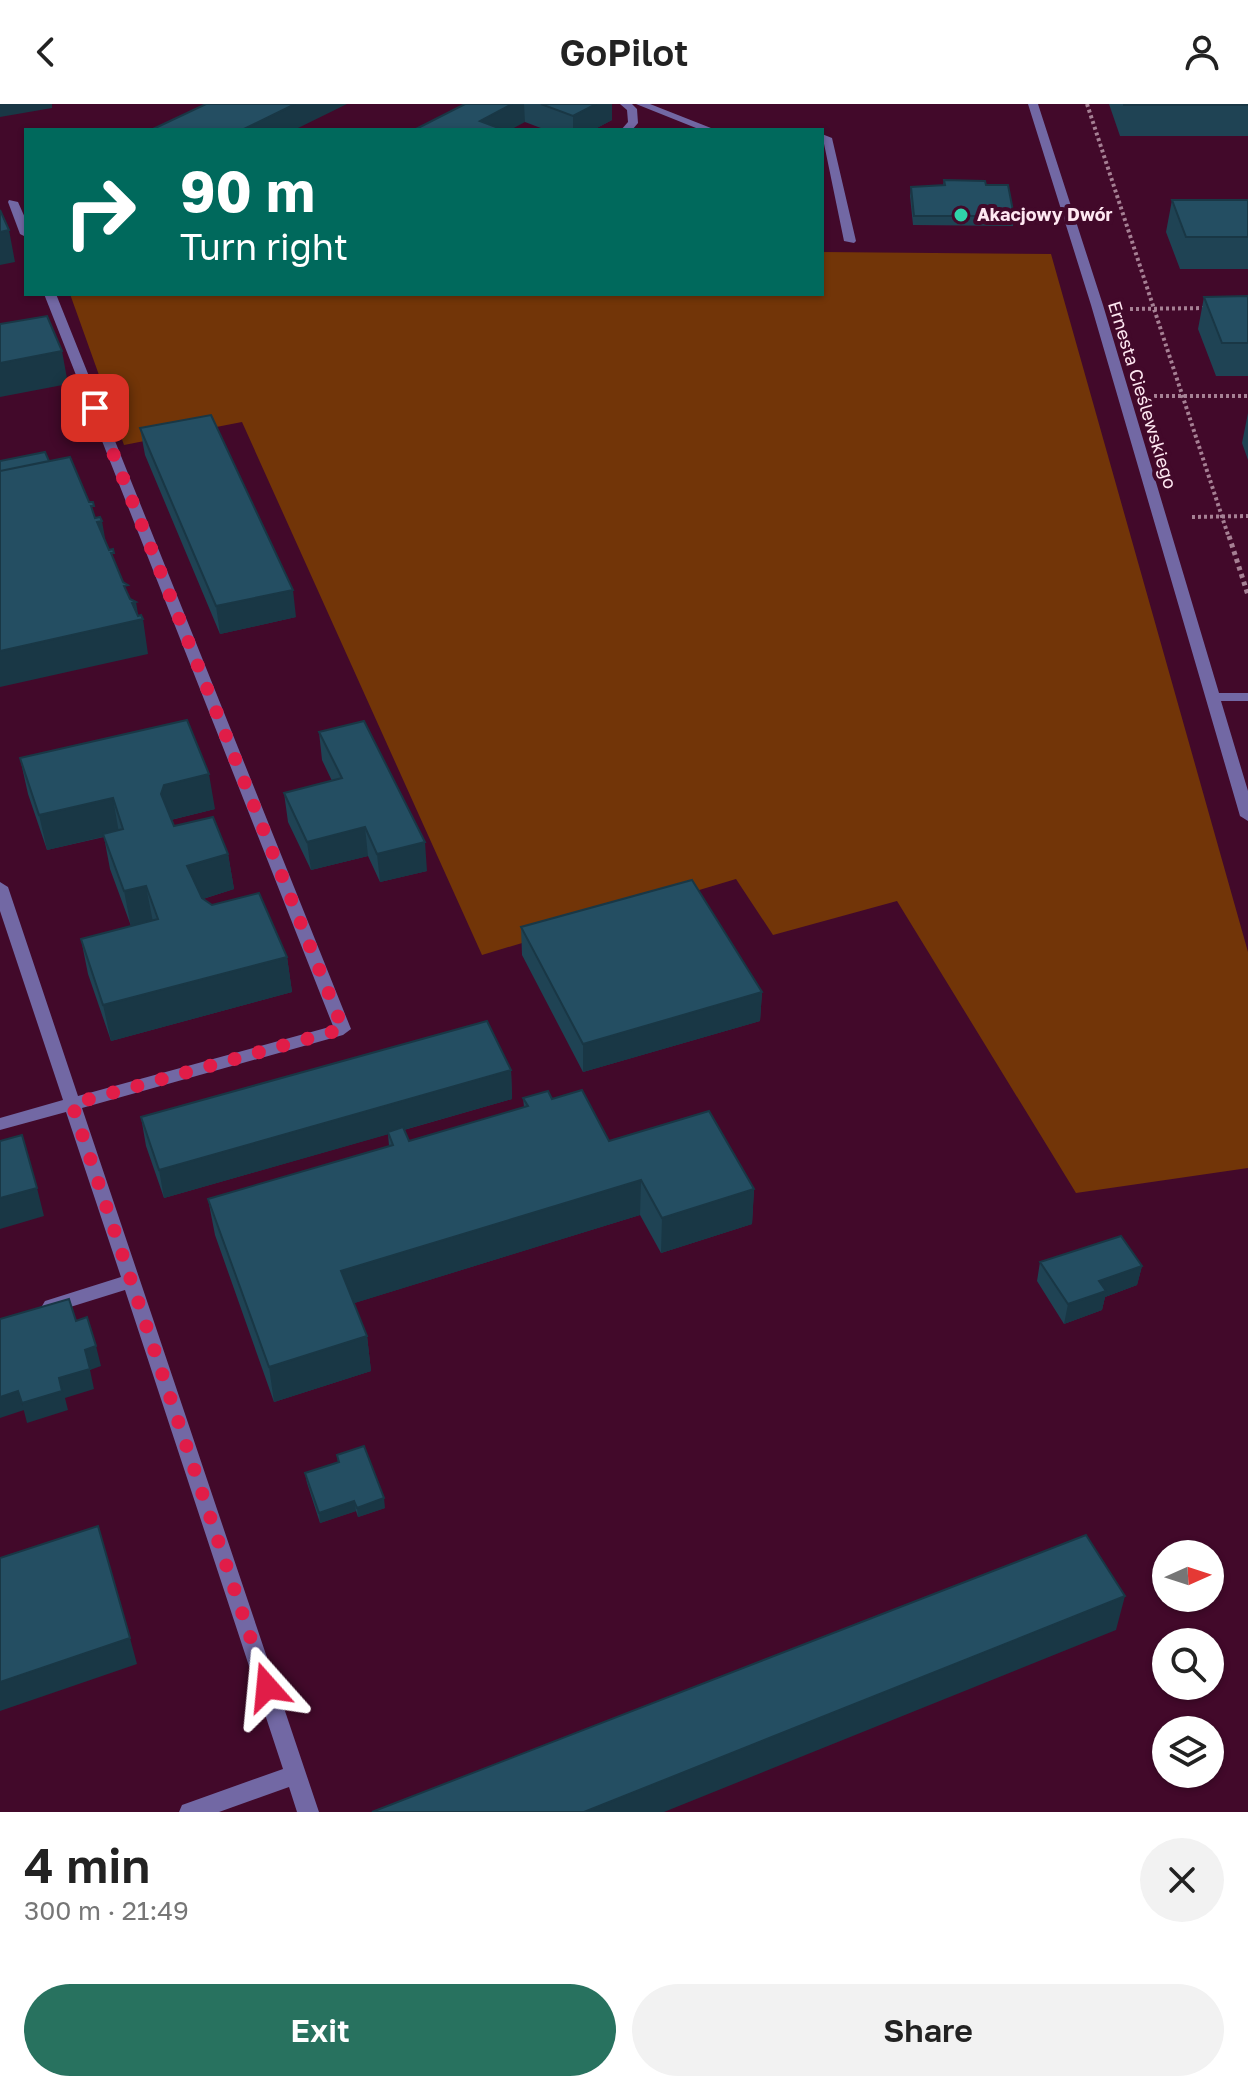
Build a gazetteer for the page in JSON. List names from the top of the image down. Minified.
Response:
{"streets":{"street":["Ernesta Cieślewskiego"]},"places":["Akacjowy Dwór"],"north":"right","page":{"header":"GoPilot","turn":["90 m","Turn right"],"heading":["4 min","300 m · 21:49"],"buttons":["Exit","Share"]}}
